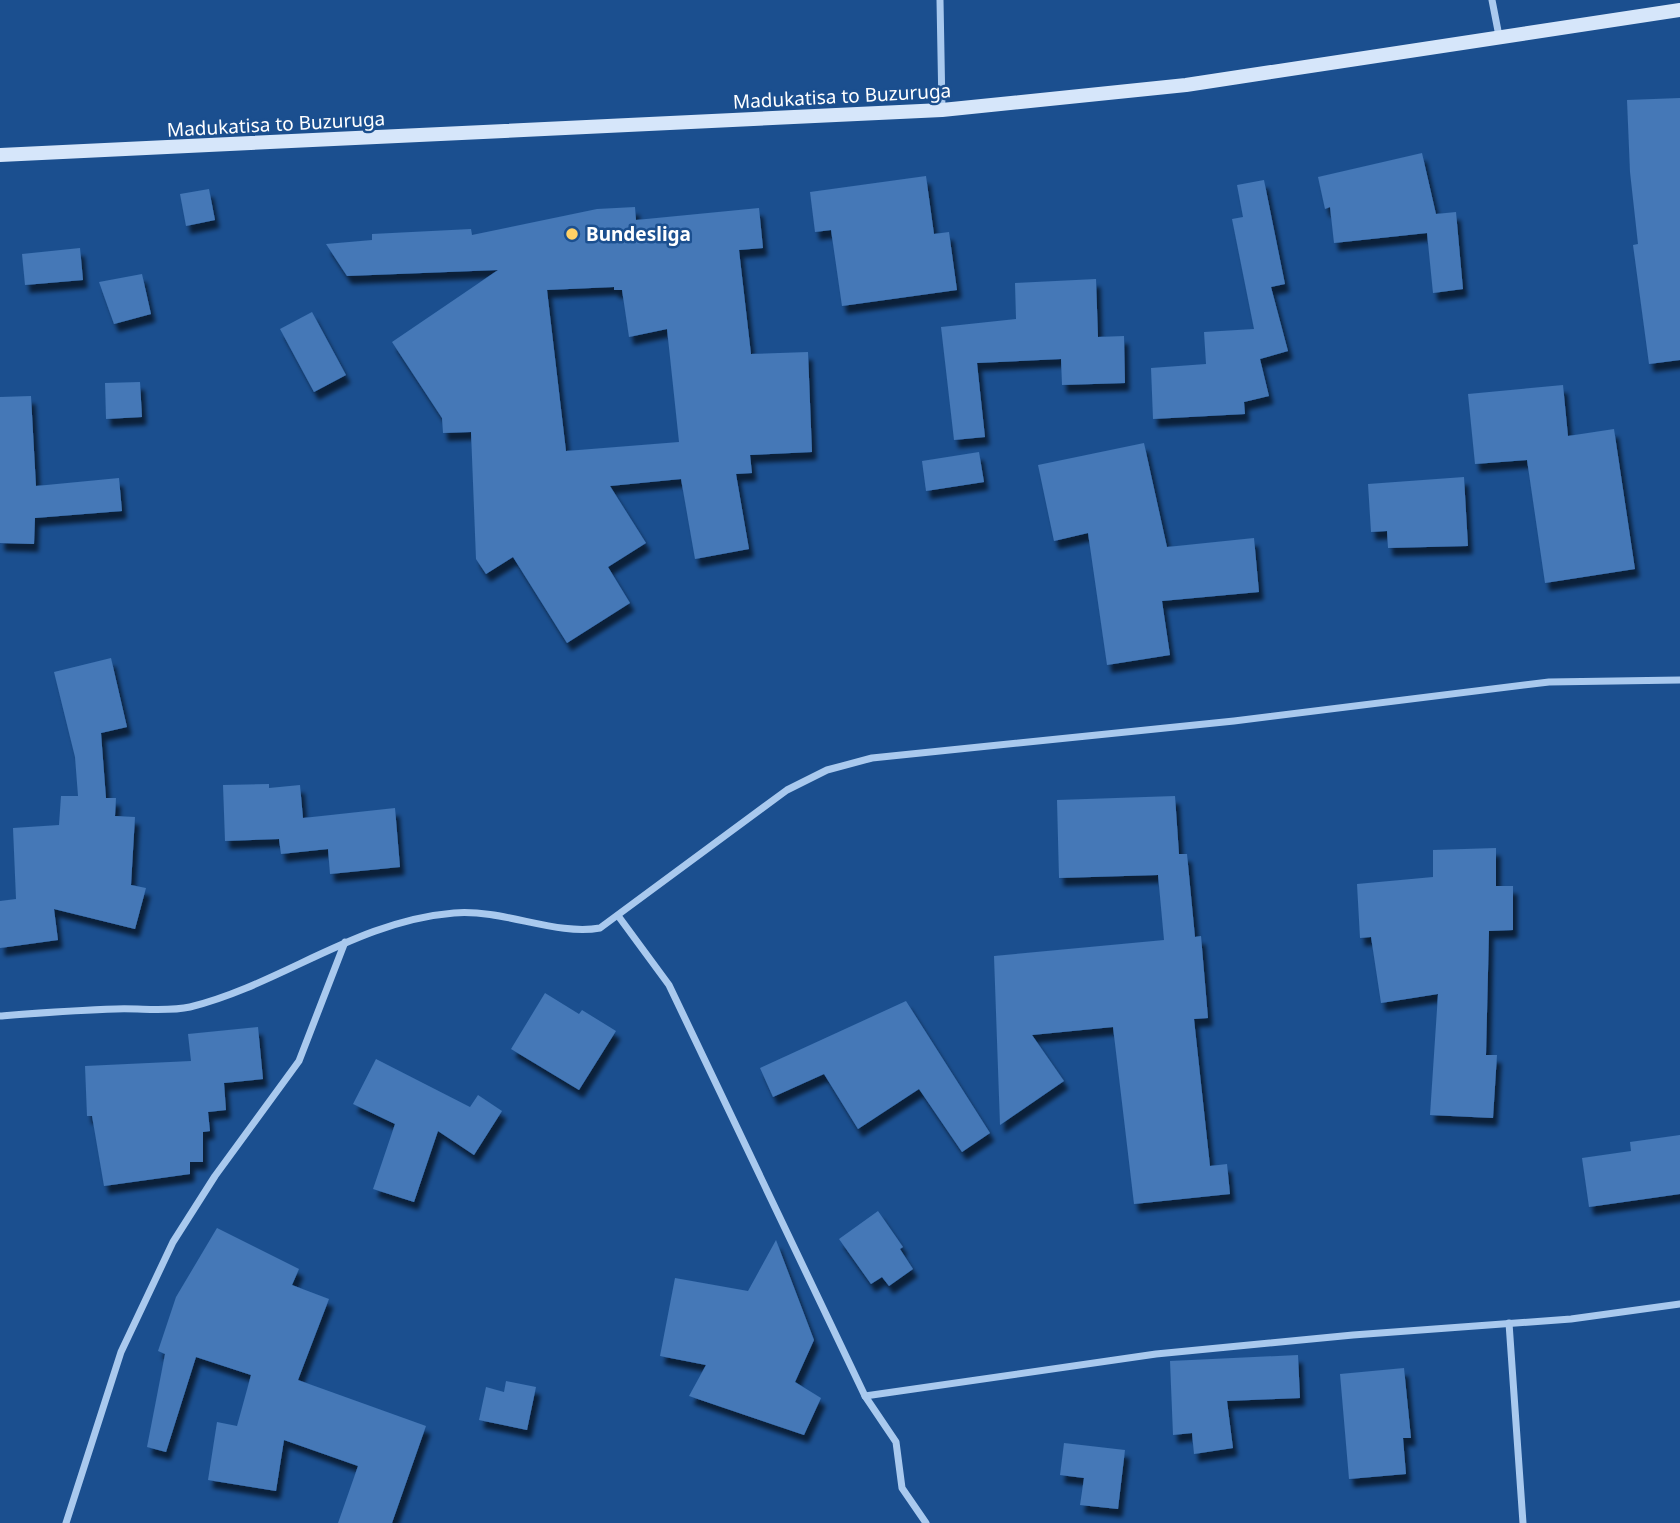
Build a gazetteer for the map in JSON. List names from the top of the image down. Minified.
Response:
{"streets":{"main road":["Madukatisa to Buzuruga"]},"places":["Bundesliga"]}
